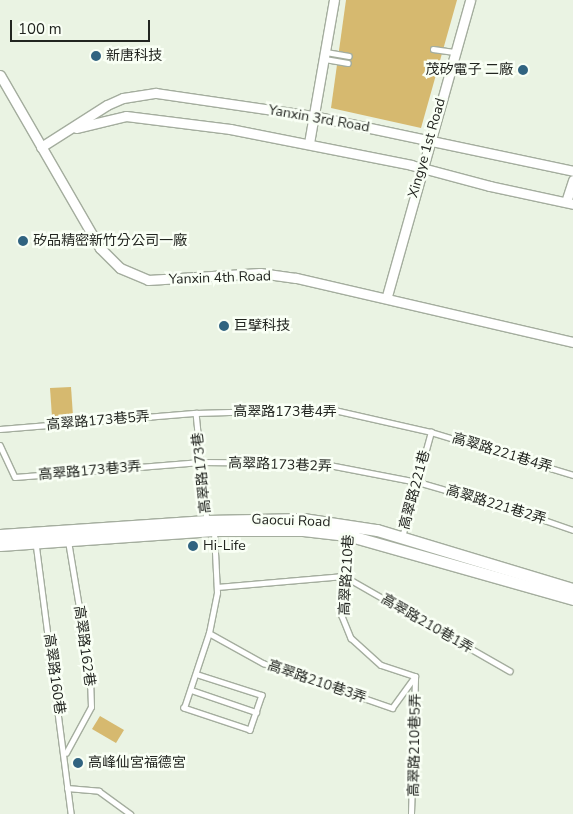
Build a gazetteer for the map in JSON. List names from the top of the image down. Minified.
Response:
{"streets":{"street":["Yanxin 3rd Road","Xingye 1st Road","Yanxin 4th Road","Gaocui Road"],"lane":["高翠路173巷4弄","高翠路173巷5弄","高翠路221巷4弄","高翠路173巷2弄","高翠路173巷3弄","高翠路173巷","高翠路221巷","高翠路221巷2弄","高翠路210巷","高翠路210巷1弄","高翠路162巷","高翠路160巷","高翠路210巷3弄","高翠路210巷5弄"]},"crossings":[["Yanxin 3rd Road","Xingye 1st Road"],["Yanxin 3rd Road","Yanxin 4th Road"],["Xingye 1st Road","Yanxin 4th Road"],["高翠路173巷4弄","高翠路173巷5弄"],["高翠路173巷4弄","高翠路221巷4弄"],["高翠路173巷4弄","高翠路173巷"],["高翠路173巷4弄","高翠路221巷"],["高翠路173巷5弄","高翠路173巷"],["高翠路221巷4弄","高翠路221巷"],["高翠路173巷2弄","高翠路173巷3弄"],["高翠路173巷2弄","高翠路173巷"],["高翠路173巷2弄","高翠路221巷"],["高翠路173巷2弄","高翠路221巷2弄"],["高翠路173巷3弄","高翠路173巷"],["高翠路173巷","Gaocui Road"],["高翠路173巷","高翠路210巷3弄"],["高翠路221巷","高翠路221巷2弄"],["高翠路221巷","Gaocui Road"],["Gaocui Road","高翠路210巷"],["Gaocui Road","高翠路162巷"],["Gaocui Road","高翠路160巷"],["高翠路210巷","高翠路210巷1弄"],["高翠路210巷","高翠路210巷3弄"],["高翠路210巷","高翠路210巷5弄"],["高翠路162巷","高翠路160巷"],["高翠路210巷3弄","高翠路210巷5弄"]],"places":["新唐科技","茂矽電子 二廠","矽品精密新竹分公司一廠","巨擘科技","Hi-Life","高峰仙宮福德宮"],"scale_bar":"100 m"}
